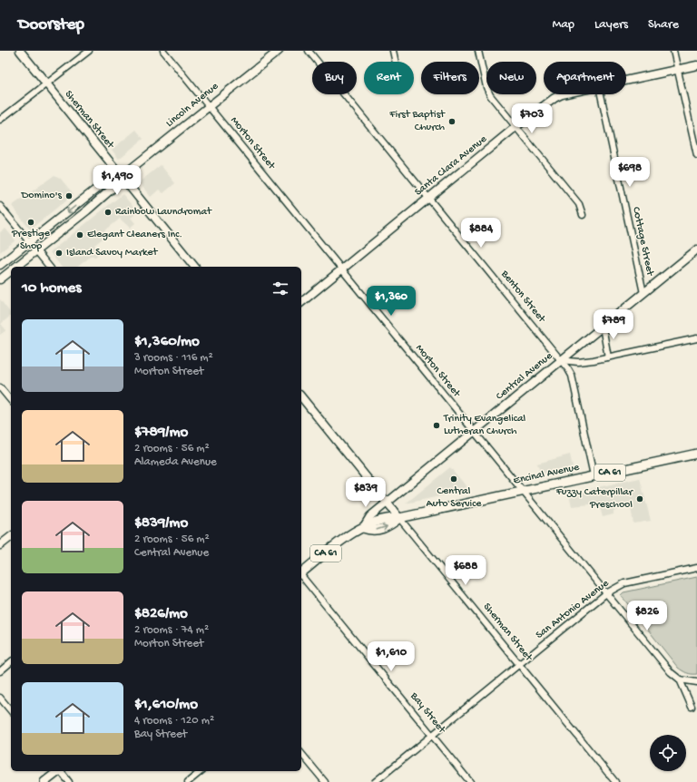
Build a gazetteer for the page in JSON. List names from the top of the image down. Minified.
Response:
{"streets":{"main road":["Central Avenue","CA 61","Encinal Avenue"],"street":["Lincoln Avenue","Sherman Street","Morton Street","Santa Clara Avenue","Cottage Street","Benton Street","San Antonio Avenue","Bay Street"]},"crossings":[["Lincoln Avenue","Sherman Street"],["Lincoln Avenue","Morton Street"],["Sherman Street","Central Avenue"],["Sherman Street","Encinal Avenue"],["Sherman Street","San Antonio Avenue"],["Morton Street","Santa Clara Avenue"],["Morton Street","Central Avenue"],["Morton Street","Encinal Avenue"],["Morton Street","San Antonio Avenue"],["Santa Clara Avenue","Benton Street"],["Cottage Street","Central Avenue"],["Benton Street","Central Avenue"],["Benton Street","Encinal Avenue"],["Central Avenue","Encinal Avenue"],["San Antonio Avenue","Bay Street"]],"places":["First Baptist Church","Domino's","Rainbow Laundromat","Prestige Shop","Elegant Cleaners Inc.","Island Savoy Market","Trinity Evangelical Lutheran Church","Central Auto Service","Fuzzy Caterpillar Preschool"],"page":{"header":"Doorstep","nav":["Map","Layers","Share"],"chip":["Buy","Rent","Filters","New","Apartment"],"price":["$703","$698","$1,490","$884","$1,360","$789","$839","$688","$826","$1,610"],"heading":"10 homes","list":[{"name":"$1,360/mo","note":"3 rooms · 116 m² · Morton Street"},{"name":"$789/mo","note":"2 rooms · 56 m² · Alameda Avenue"},{"name":"$839/mo","note":"2 rooms · 56 m² · Central Avenue"},{"name":"$826/mo","note":"2 rooms · 74 m² · Morton Street"},{"name":"$1,610/mo","note":"4 rooms · 120 m² · Bay Street"}]}}
